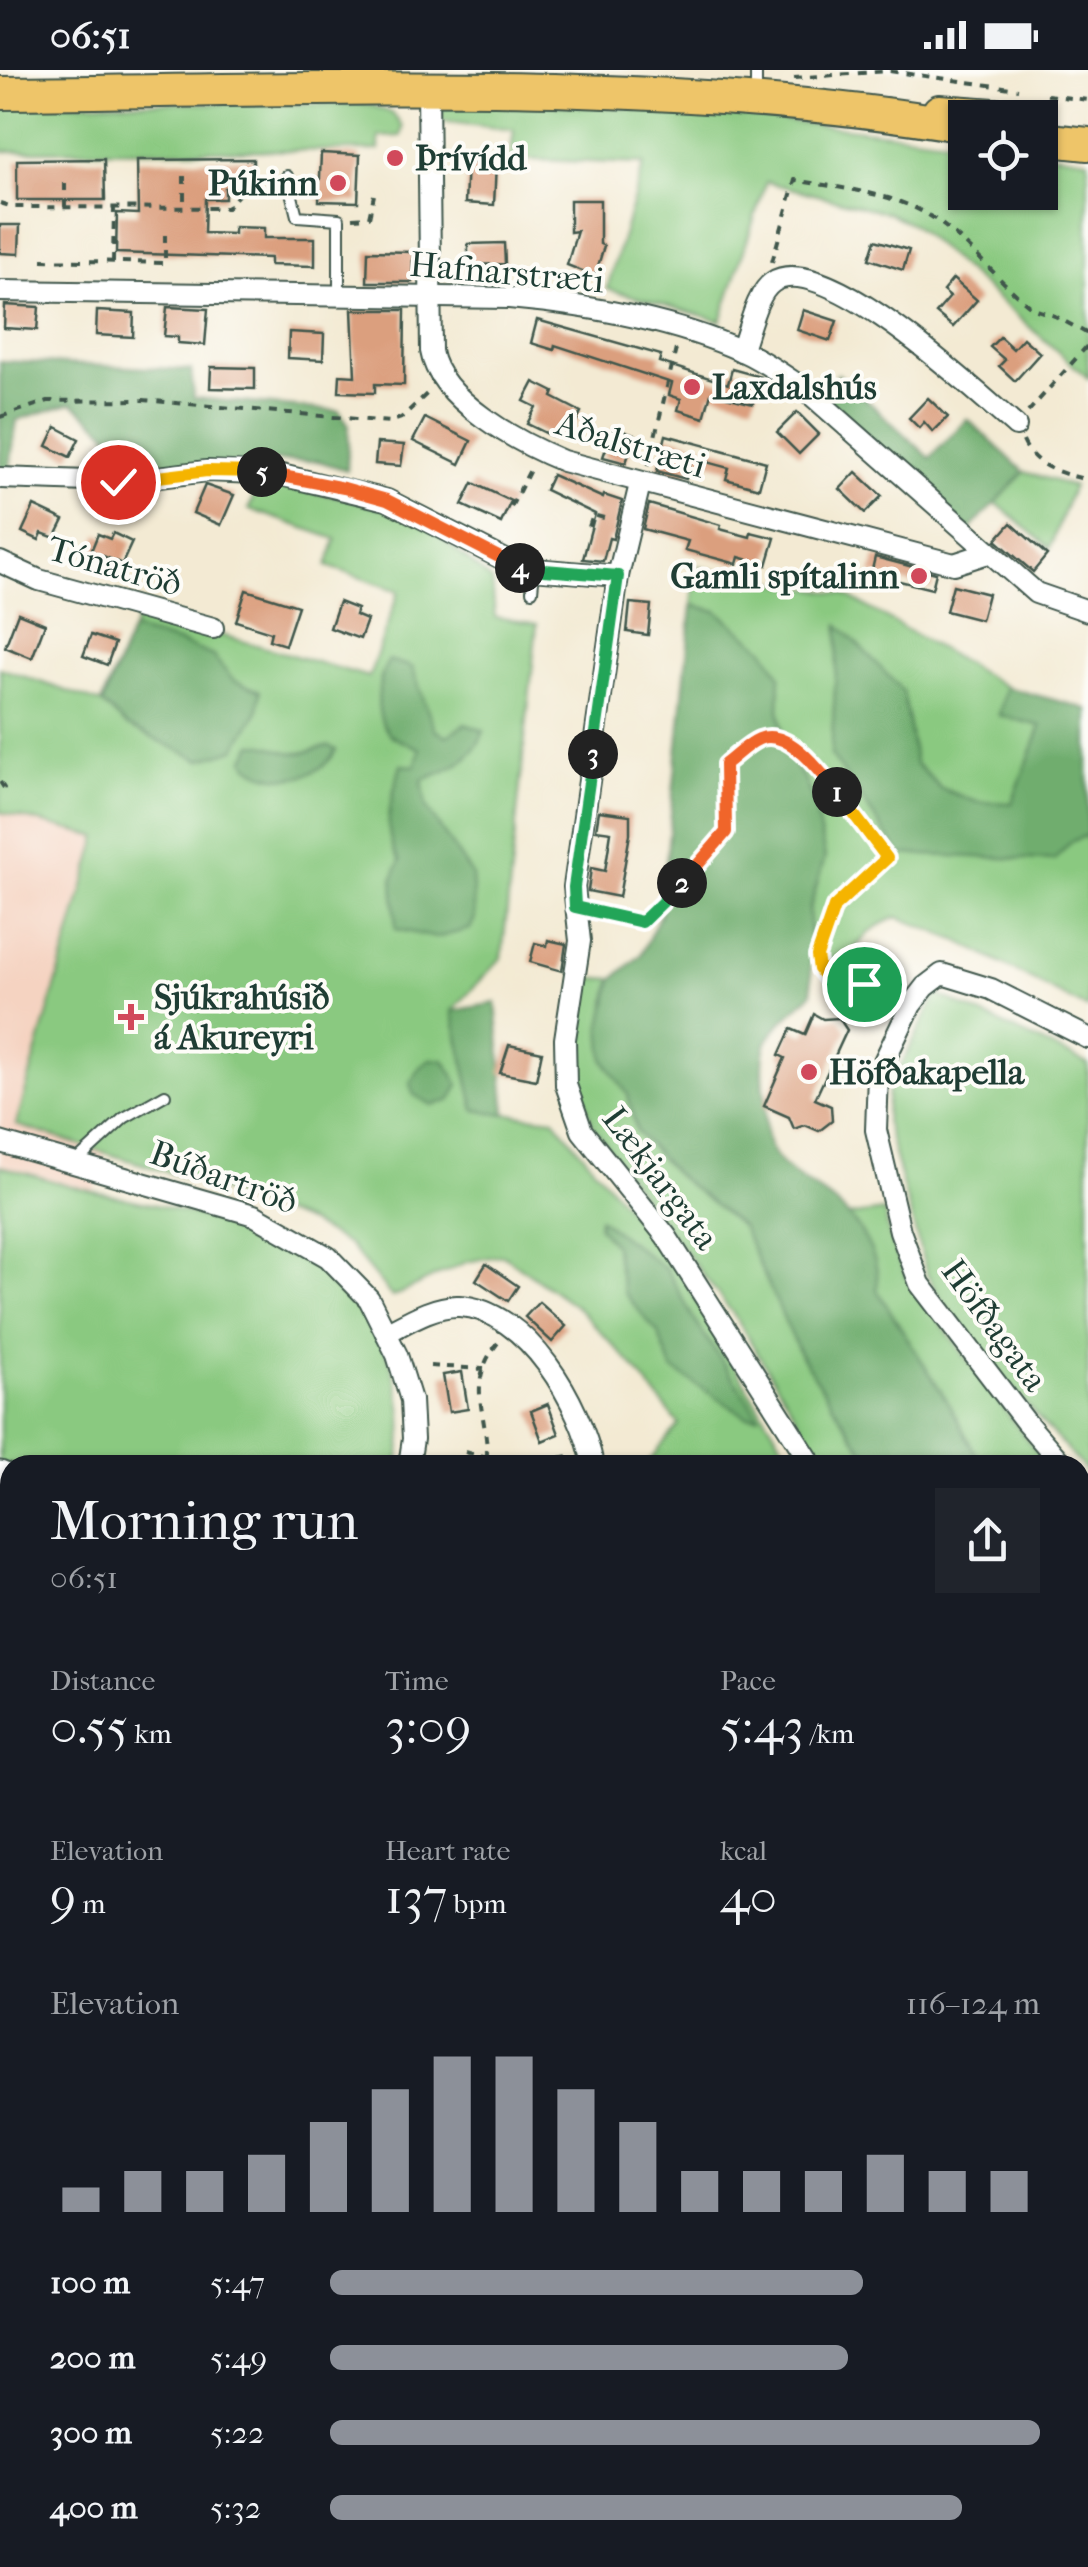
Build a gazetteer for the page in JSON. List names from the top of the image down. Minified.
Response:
{"streets":{"street":["Hafnarstræti","Aðalstræti","Tónatröð","Búðartröð","Lækjargata","Höfðagata"]},"crossings":[["Hafnarstræti","Aðalstræti"],["Aðalstræti","Lækjargata"]],"places":{"other":["Þrívídd","Púkinn","Laxdalshús","Gamli spítalinn","Höfðakapella"],"health":["Sjúkrahúsið á Akureyri"]},"page":{"status":"06:51","pins":["5","4","3","1","2"],"heading":["Morning run","06:51"],"stats":[["Distance","0.55 km"],["Time","3:09"],["Pace","5:43 /km"],["Elevation","9 m"],["Heart rate","137 bpm"],["kcal","40"]],"chart":["Elevation","116–124 m"],"list":[{"name":"100 m","note":"5:47"},{"name":"200 m","note":"5:49"},{"name":"300 m","note":"5:22"},{"name":"400 m","note":"5:32"}]}}
